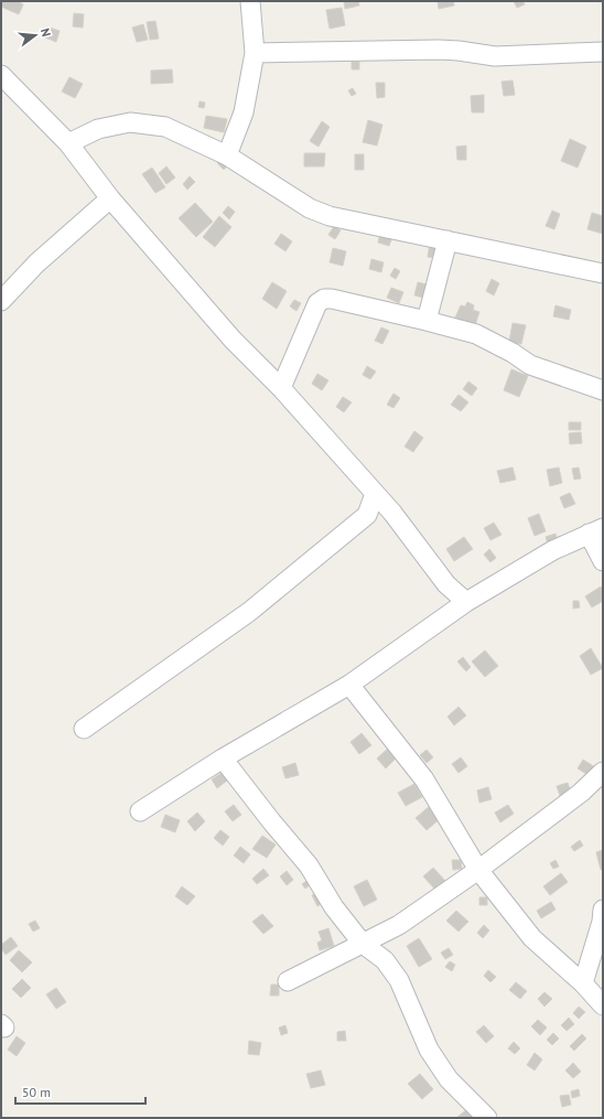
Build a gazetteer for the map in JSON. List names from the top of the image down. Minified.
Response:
{"scale_bar":"50 m","north":"right"}
